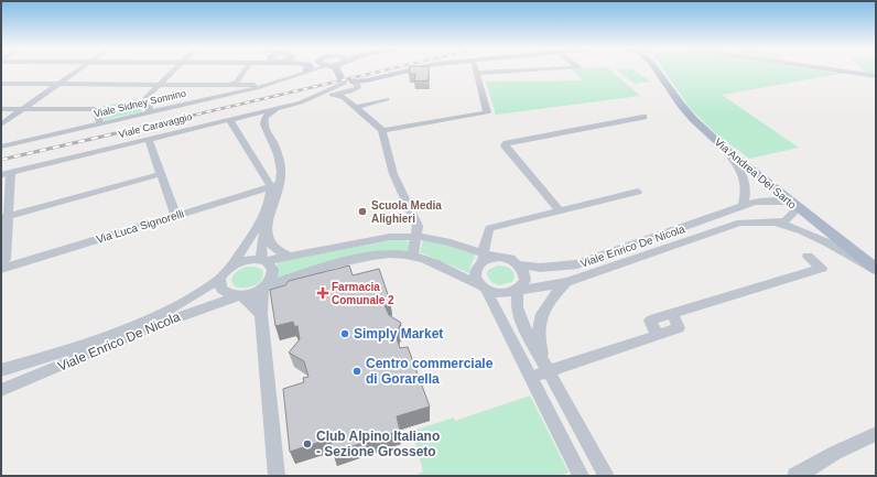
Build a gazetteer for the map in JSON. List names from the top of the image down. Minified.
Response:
{"streets":{"main road":["Via Andrea Del Sarto"],"street":["Viale Sidney Sonnino","Viale Caravaggio","Via Luca Signorelli","Viale Enrico De Nicola"]},"crossings":[["Via Andrea Del Sarto","Viale Enrico De Nicola"]],"places":{"other":["Scuola Media Alighieri","Simply Market","Centro commerciale di Gorarella","Club Alpino Italiano - Sezione Grosseto"],"health":["Farmacia Comunale 2"]}}
